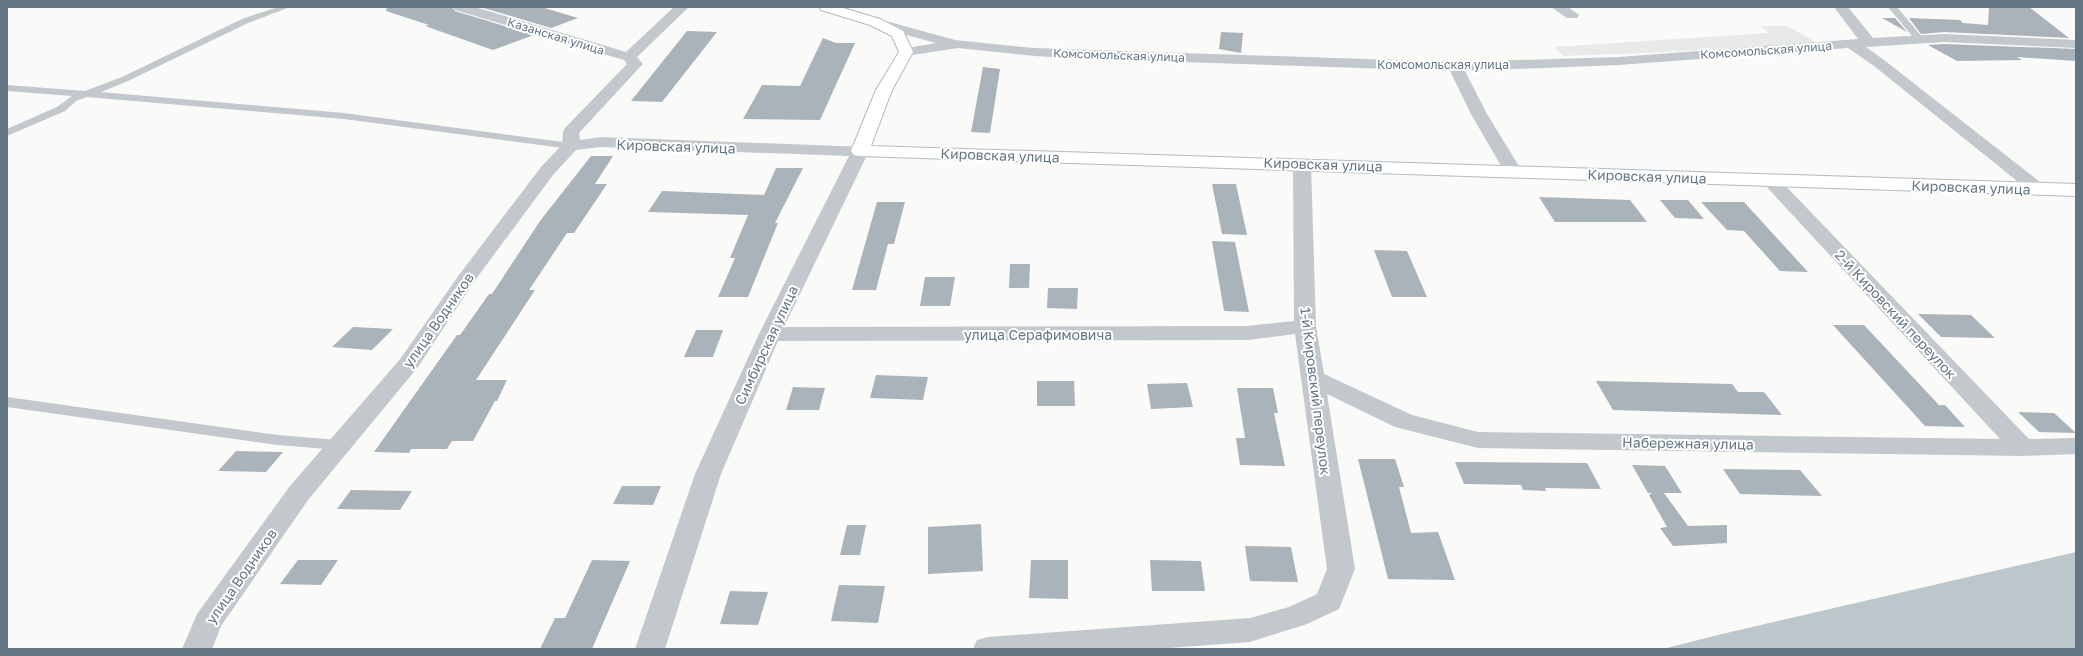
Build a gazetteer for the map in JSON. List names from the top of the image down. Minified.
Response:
{"streets":{"main road":["Кировская улица","Симбирская улица"],"street":["Казанская улица","Комсомольская улица","2-й Кировский переулок","улица Водников","улица Серафимовича","1-й Кировский переулок","Набережная улица"]},"crossings":[["Комсомольская улица","Симбирская улица"],["Кировская улица","2-й Кировский переулок"],["Кировская улица","улица Водников"],["Кировская улица","Симбирская улица"],["Кировская улица","1-й Кировский переулок"],["2-й Кировский переулок","Набережная улица"],["улица Серафимовича","Симбирская улица"],["улица Серафимовича","1-й Кировский переулок"],["1-й Кировский переулок","Набережная улица"]]}
